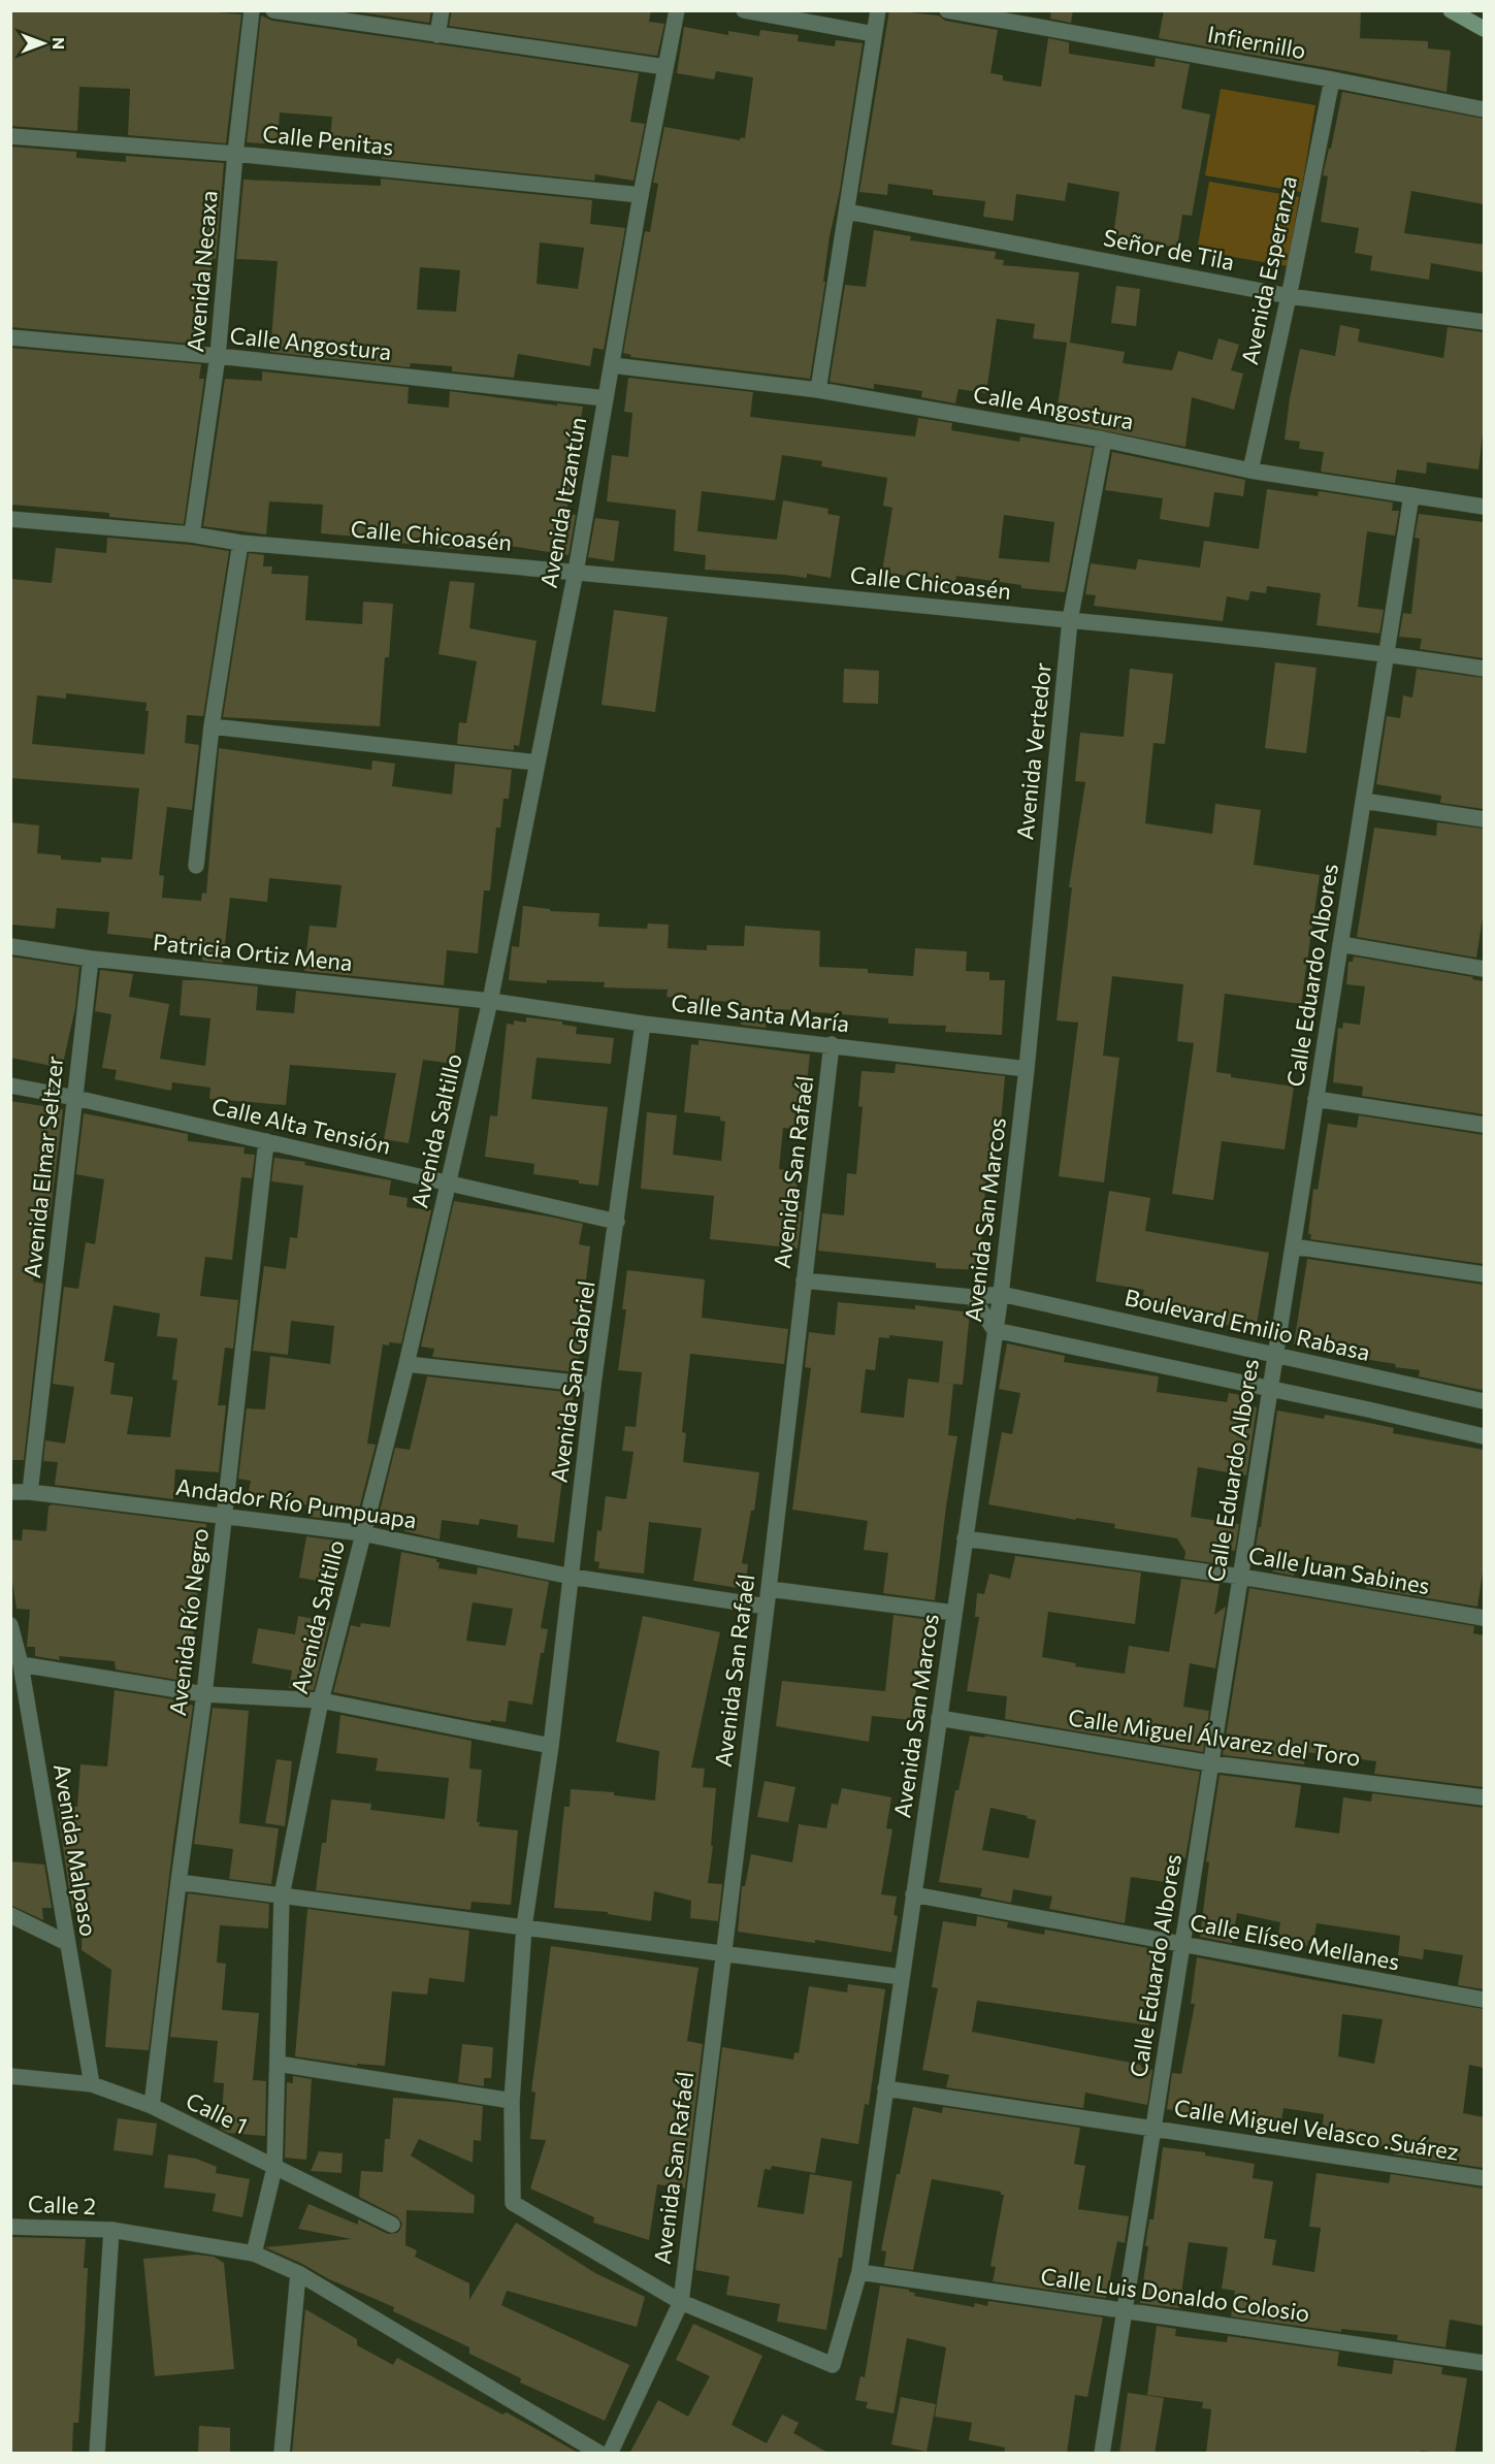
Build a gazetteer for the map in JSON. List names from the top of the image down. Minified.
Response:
{"streets":{"street":["Infiernillo","Calle Penitas","Señor de Tila","Avenida Esperanza","Avenida Necaxa","Calle Angostura","Avenida Itzantún","Calle Chicoasén","Avenida Vertedor","Patricia Ortiz Mena","Calle Eduardo Albores","Calle Santa María","Calle Alta Tensión","Avenida Saltillo","Avenida Elmar Seltzer","Avenida San Rafaél","Avenida San Marcos","Boulevard Emilio Rabasa","Avenida San Gabriel","Andador Río Pumpuapa","Calle Juan Sabines","Avenida Río Negro","Calle Miguel Álvarez del Toro","Avenida Malpaso","Calle Elíseo Mellanes","Calle 1","Calle Miguel Velasco .Suárez","Calle 2","Calle Luis Donaldo Colosio"]},"crossings":[["Infiernillo","Avenida Esperanza"],["Calle Penitas","Avenida Necaxa"],["Calle Penitas","Avenida Itzantún"],["Señor de Tila","Avenida Esperanza"],["Avenida Esperanza","Calle Angostura"],["Avenida Necaxa","Calle Angostura"],["Avenida Necaxa","Calle Chicoasén"],["Calle Angostura","Avenida Itzantún"],["Calle Angostura","Avenida Vertedor"],["Calle Angostura","Calle Eduardo Albores"],["Avenida Itzantún","Calle Chicoasén"],["Avenida Itzantún","Patricia Ortiz Mena"],["Avenida Itzantún","Calle Santa María"],["Avenida Itzantún","Avenida Saltillo"],["Calle Chicoasén","Avenida Vertedor"],["Calle Chicoasén","Calle Eduardo Albores"],["Avenida Vertedor","Calle Santa María"],["Avenida Vertedor","Avenida San Marcos"],["Patricia Ortiz Mena","Calle Santa María"],["Patricia Ortiz Mena","Avenida Saltillo"],["Patricia Ortiz Mena","Avenida Elmar Seltzer"],["Calle Eduardo Albores","Boulevard Emilio Rabasa"],["Calle Eduardo Albores","Calle Juan Sabines"],["Calle Eduardo Albores","Calle Miguel Álvarez del Toro"],["Calle Eduardo Albores","Calle Elíseo Mellanes"],["Calle Eduardo Albores","Calle Miguel Velasco .Suárez"],["Calle Eduardo Albores","Calle Luis Donaldo Colosio"],["Calle Santa María","Avenida Saltillo"],["Calle Santa María","Avenida San Rafaél"],["Calle Santa María","Avenida San Marcos"],["Calle Santa María","Avenida San Gabriel"],["Calle Alta Tensión","Avenida Saltillo"],["Calle Alta Tensión","Avenida Elmar Seltzer"],["Calle Alta Tensión","Avenida San Gabriel"],["Calle Alta Tensión","Avenida Río Negro"],["Avenida Saltillo","Andador Río Pumpuapa"],["Avenida Saltillo","Calle 1"],["Avenida Saltillo","Calle 2"],["Avenida Elmar Seltzer","Andador Río Pumpuapa"],["Avenida San Rafaél","Avenida San Marcos"],["Avenida San Rafaél","Boulevard Emilio Rabasa"],["Avenida San Rafaél","Avenida San Gabriel"],["Avenida San Rafaél","Andador Río Pumpuapa"],["Avenida San Marcos","Boulevard Emilio Rabasa"],["Avenida San Marcos","Avenida San Gabriel"],["Avenida San Marcos","Calle Juan Sabines"],["Avenida San Marcos","Calle Miguel Álvarez del Toro"],["Avenida San Marcos","Calle Elíseo Mellanes"],["Avenida San Marcos","Calle Miguel Velasco .Suárez"],["Avenida San Marcos","Calle Luis Donaldo Colosio"],["Avenida San Gabriel","Andador Río Pumpuapa"],["Andador Río Pumpuapa","Avenida Río Negro"],["Avenida Río Negro","Calle 1"],["Avenida Malpaso","Calle 1"]],"north":"right"}
